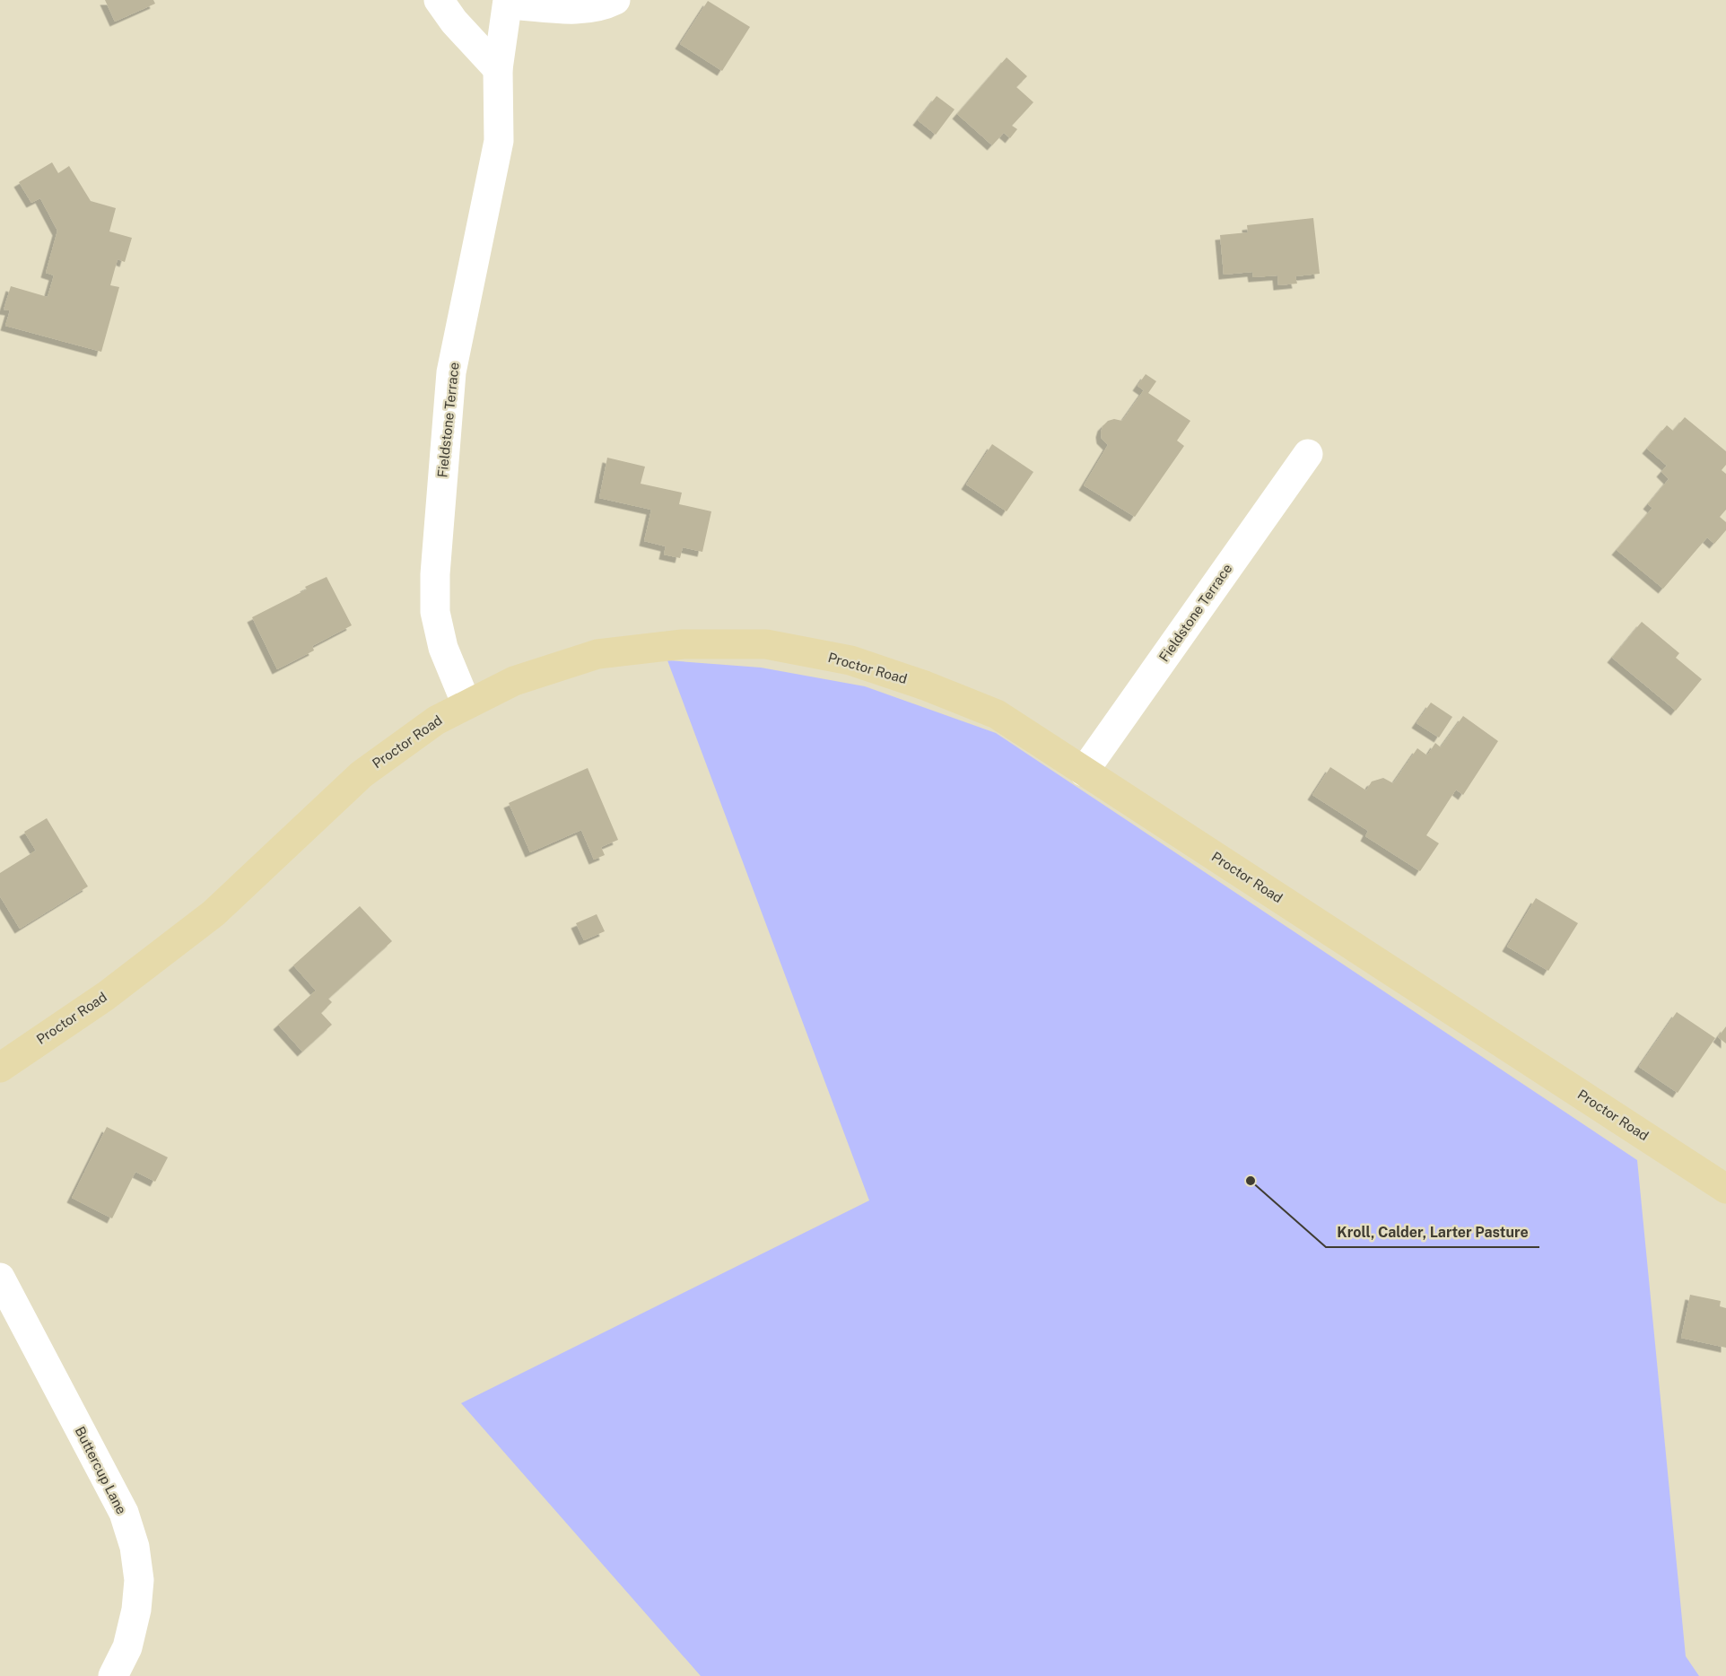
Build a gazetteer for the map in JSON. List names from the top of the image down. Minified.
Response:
{"streets":{"main road":["Proctor Road"],"street":["Fieldstone Terrace","Buttercup Lane"]},"crossings":[["Fieldstone Terrace","Proctor Road"]],"places":["Kroll, Calder, Larter Pasture"]}
